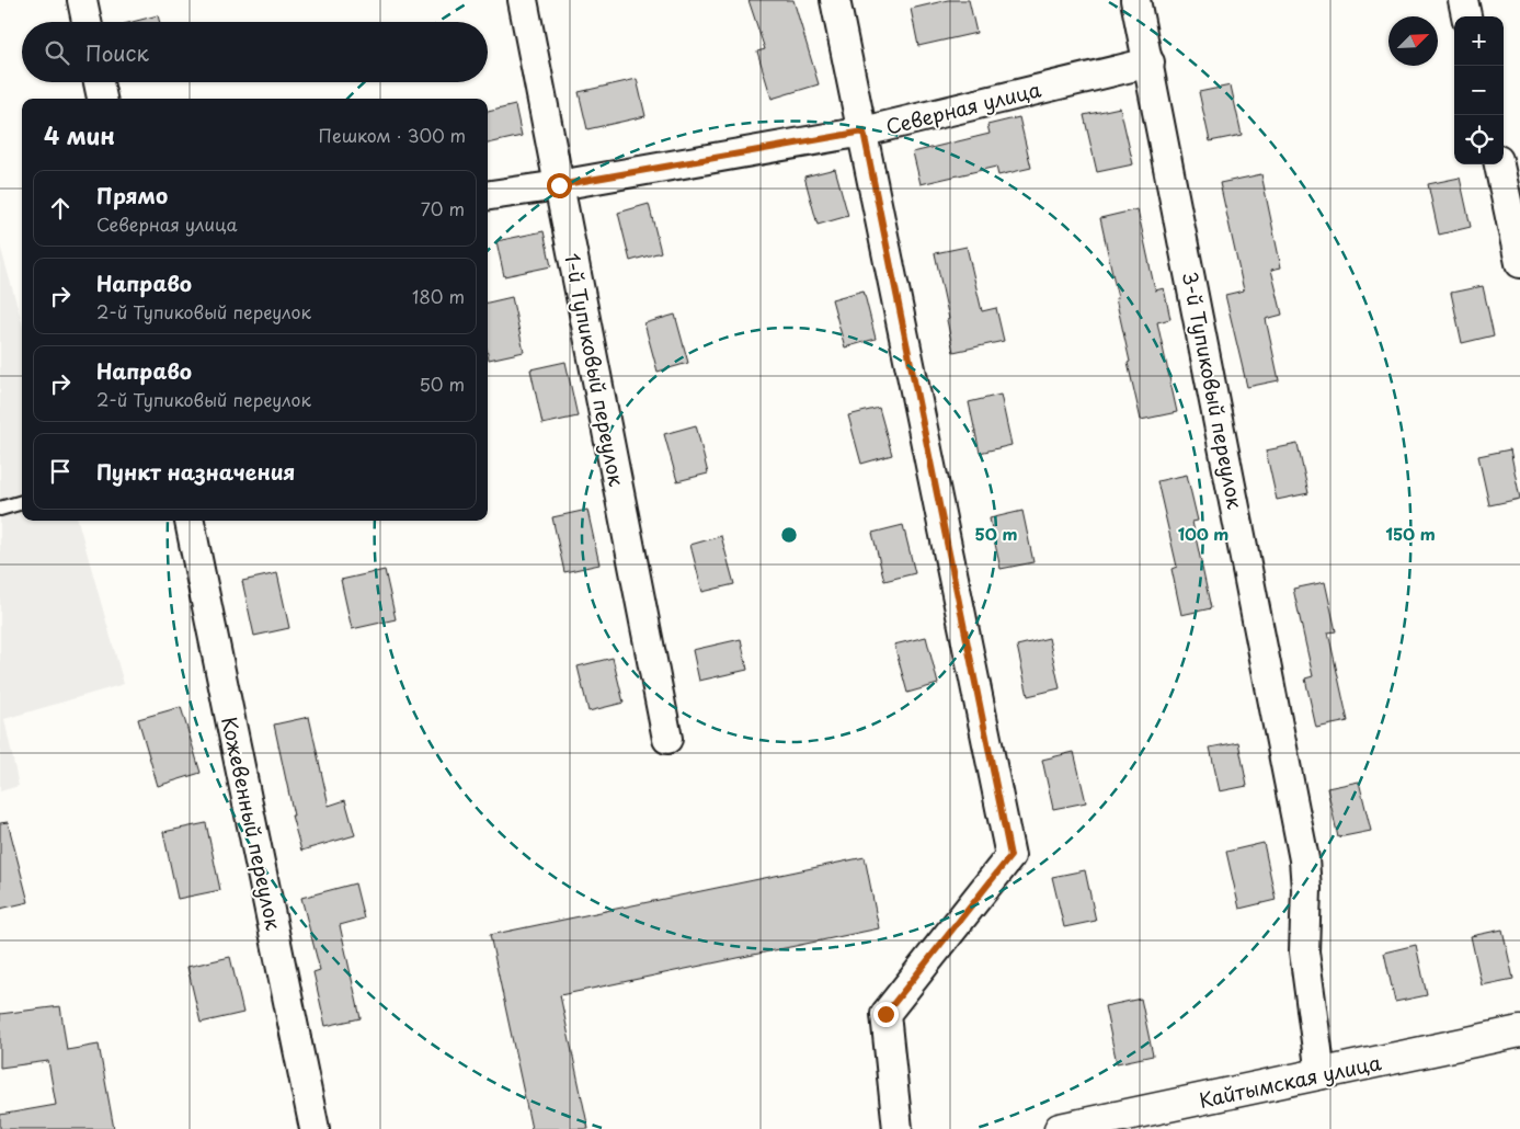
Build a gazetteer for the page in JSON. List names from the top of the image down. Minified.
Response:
{"streets":{"street":["Северная улица","1-й Тупиковый переулок","3-й Тупиковый переулок","Кожевенный переулок","Кайтымская улица"]},"crossings":[["Северная улица","1-й Тупиковый переулок"],["Северная улица","3-й Тупиковый переулок"],["3-й Тупиковый переулок","Кайтымская улица"]],"north":"top right","page":{"map_buttons":["+","−"],"search":"Поиск","heading":["4 мин","Пешком · 300 m"],"list":[["Прямо","Северная улица","70 m"],["Направо","2-й Тупиковый переулок","180 m"],["Направо","2-й Тупиковый переулок","50 m"],"Пункт назначения"]},"rings":["50 m","100 m","150 m"]}
